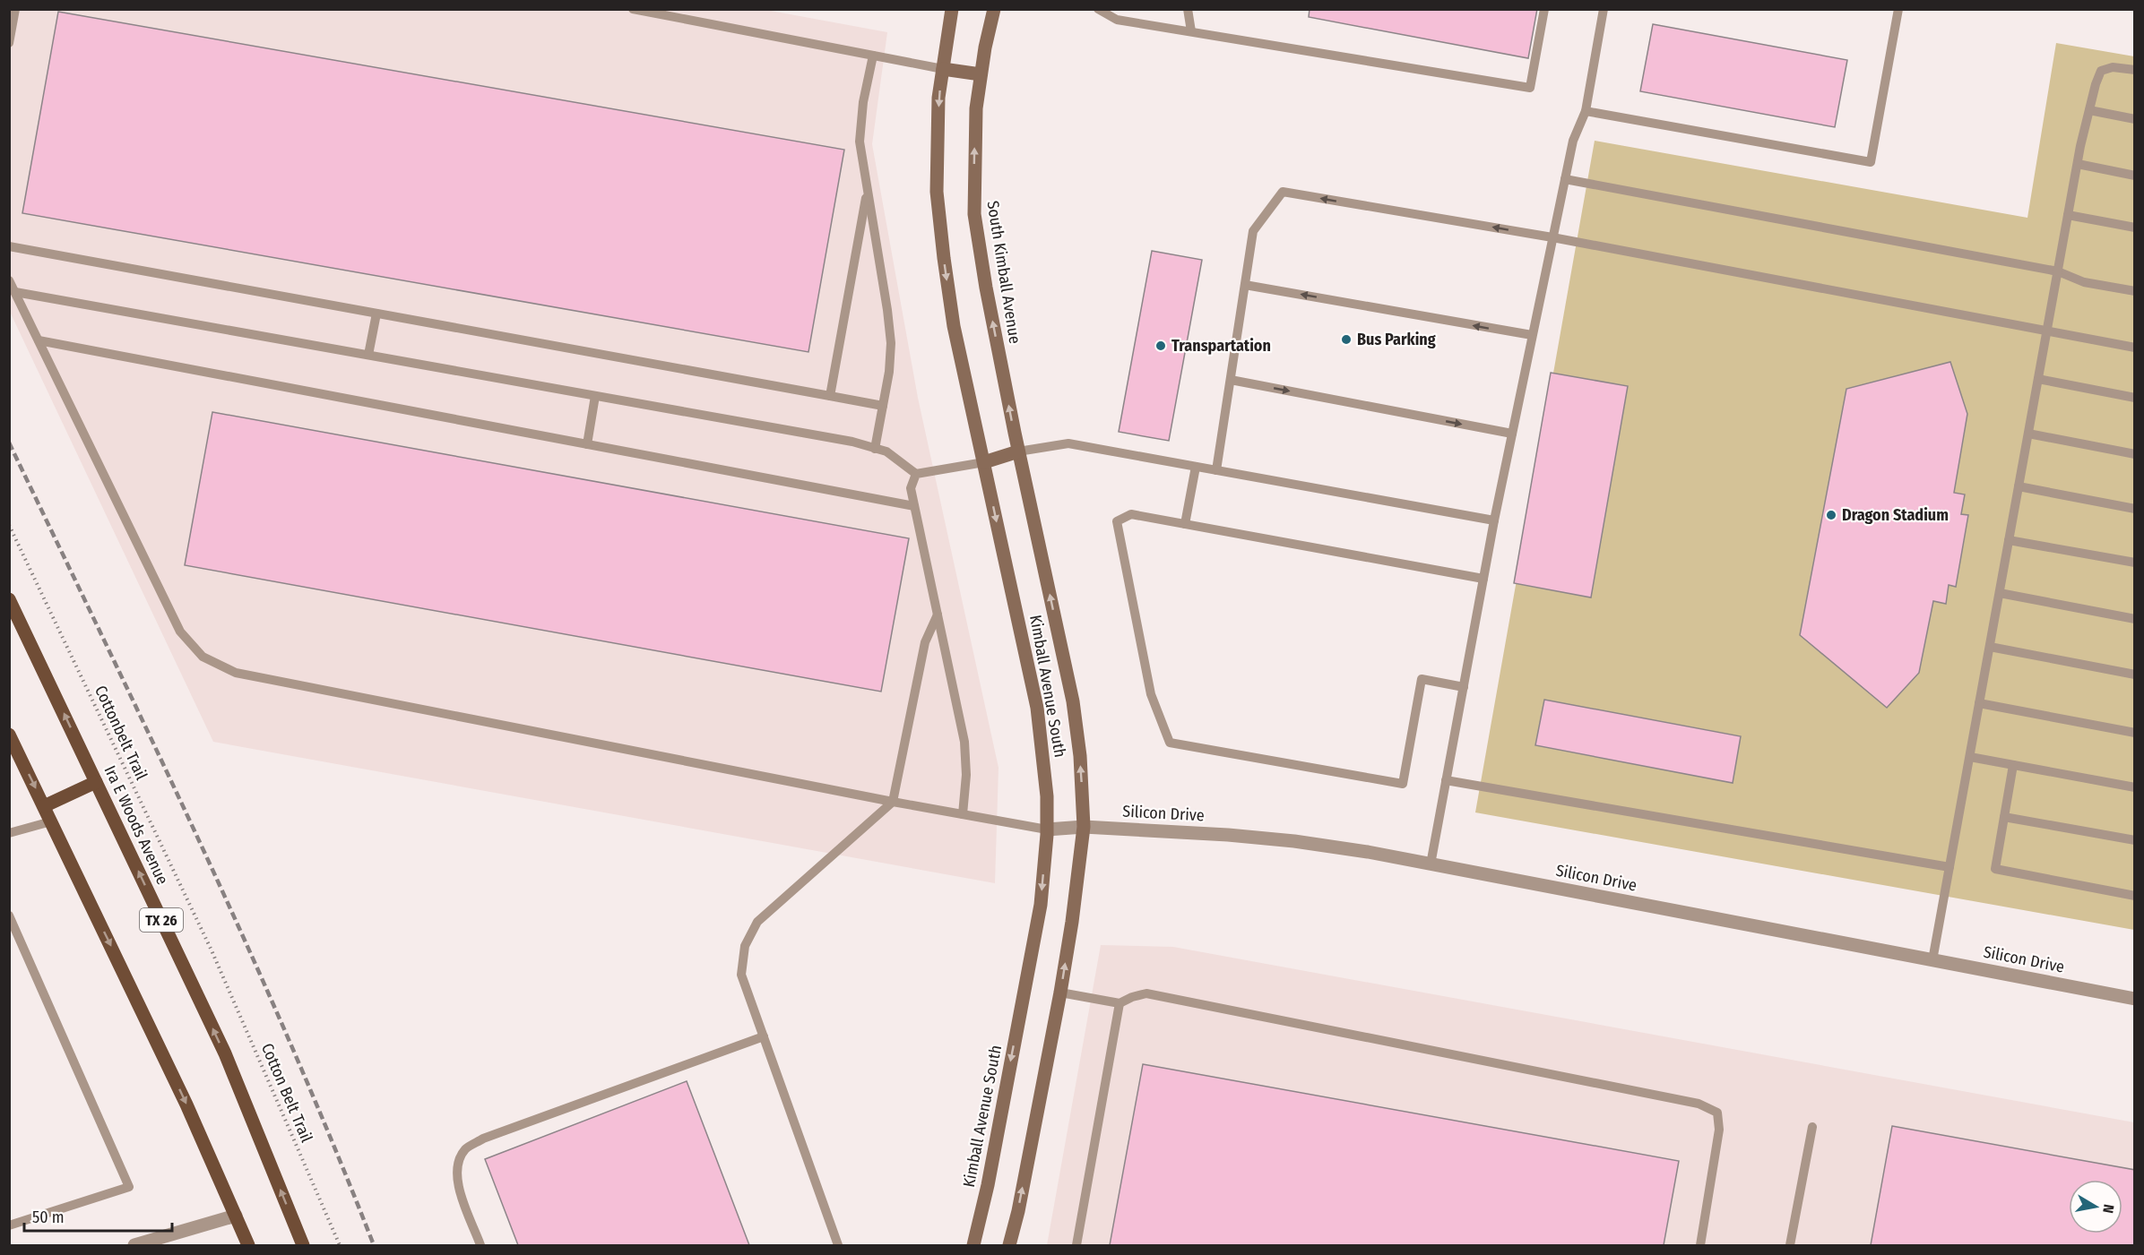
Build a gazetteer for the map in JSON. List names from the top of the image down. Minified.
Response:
{"streets":{"main road":["South Kimball Avenue","Kimball Avenue South","Ira E Woods Avenue","TX 26"],"street":["Silicon Drive"],"path":["Cottonbelt Trail","Cotton Belt Trail"]},"crossings":[["South Kimball Avenue","Kimball Avenue South"],["Kimball Avenue South","Silicon Drive"],["Cottonbelt Trail","Cotton Belt Trail"]],"one_way":["South Kimball Avenue"],"places":["Bus Parking","Transpartation","Dragon Stadium"],"scale_bar":"50 m","north":"right"}
